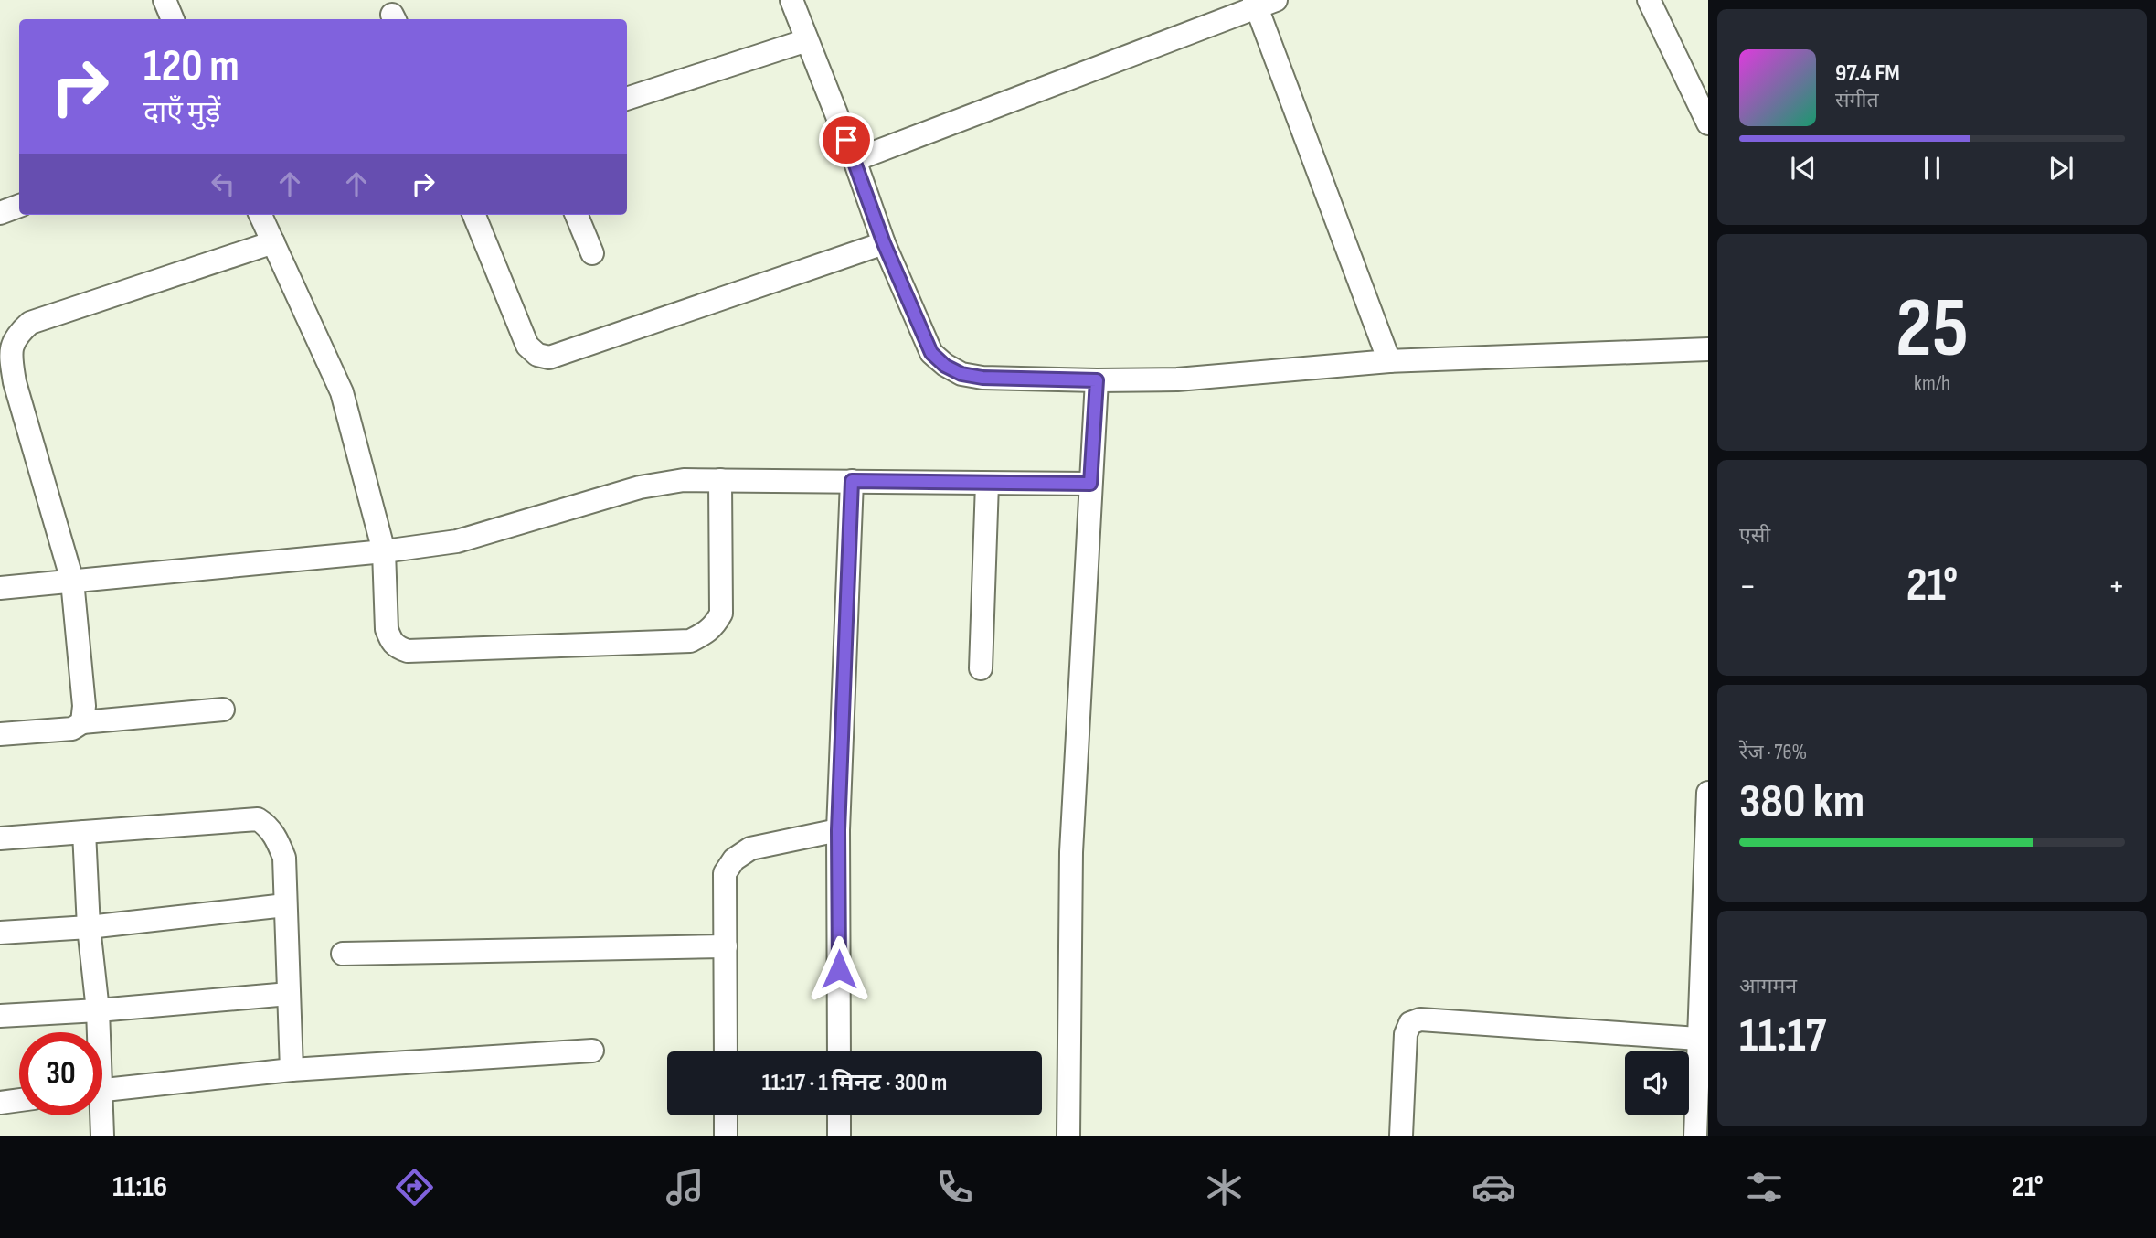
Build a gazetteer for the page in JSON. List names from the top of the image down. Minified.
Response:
{"page":{"turn":["120 m","दाएँ मुड़ें"],"song":["97.4 FM","संगीत"],"tile":[["25","km/h"],"एसी",["रेंज · 76%","380 km"],["आगमन","11:17"]],"heat":["−","21°","+"],"limit":"30","trip":"11:17 · 1 मिनट · 300 m","tabs":["11:16","21°"]}}
